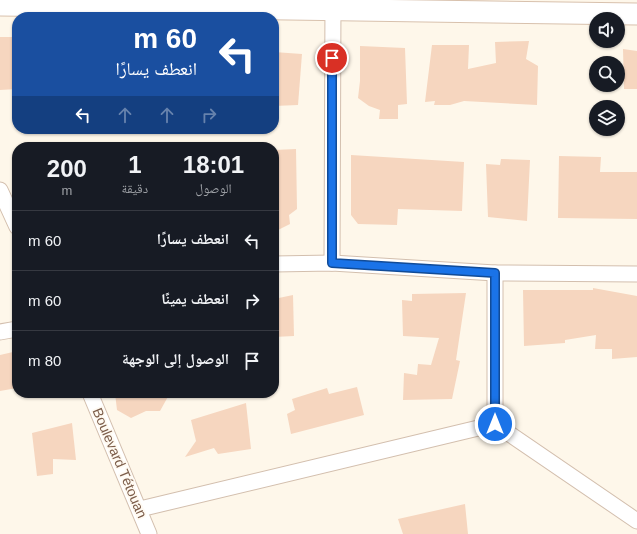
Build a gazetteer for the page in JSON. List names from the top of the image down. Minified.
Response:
{"streets":{"street":["Boulevard Tétouan"]},"page":{"turn":["60 m","انعطف يسارًا"],"eta":["18:01","الوصول","1","دقيقة","200","m"],"list":[{"name":"انعطف يسارًا","value":"60 m"},{"name":"انعطف يمينًا","value":"60 m"},{"name":"الوصول إلى الوجهة","value":"80 m"}]}}
